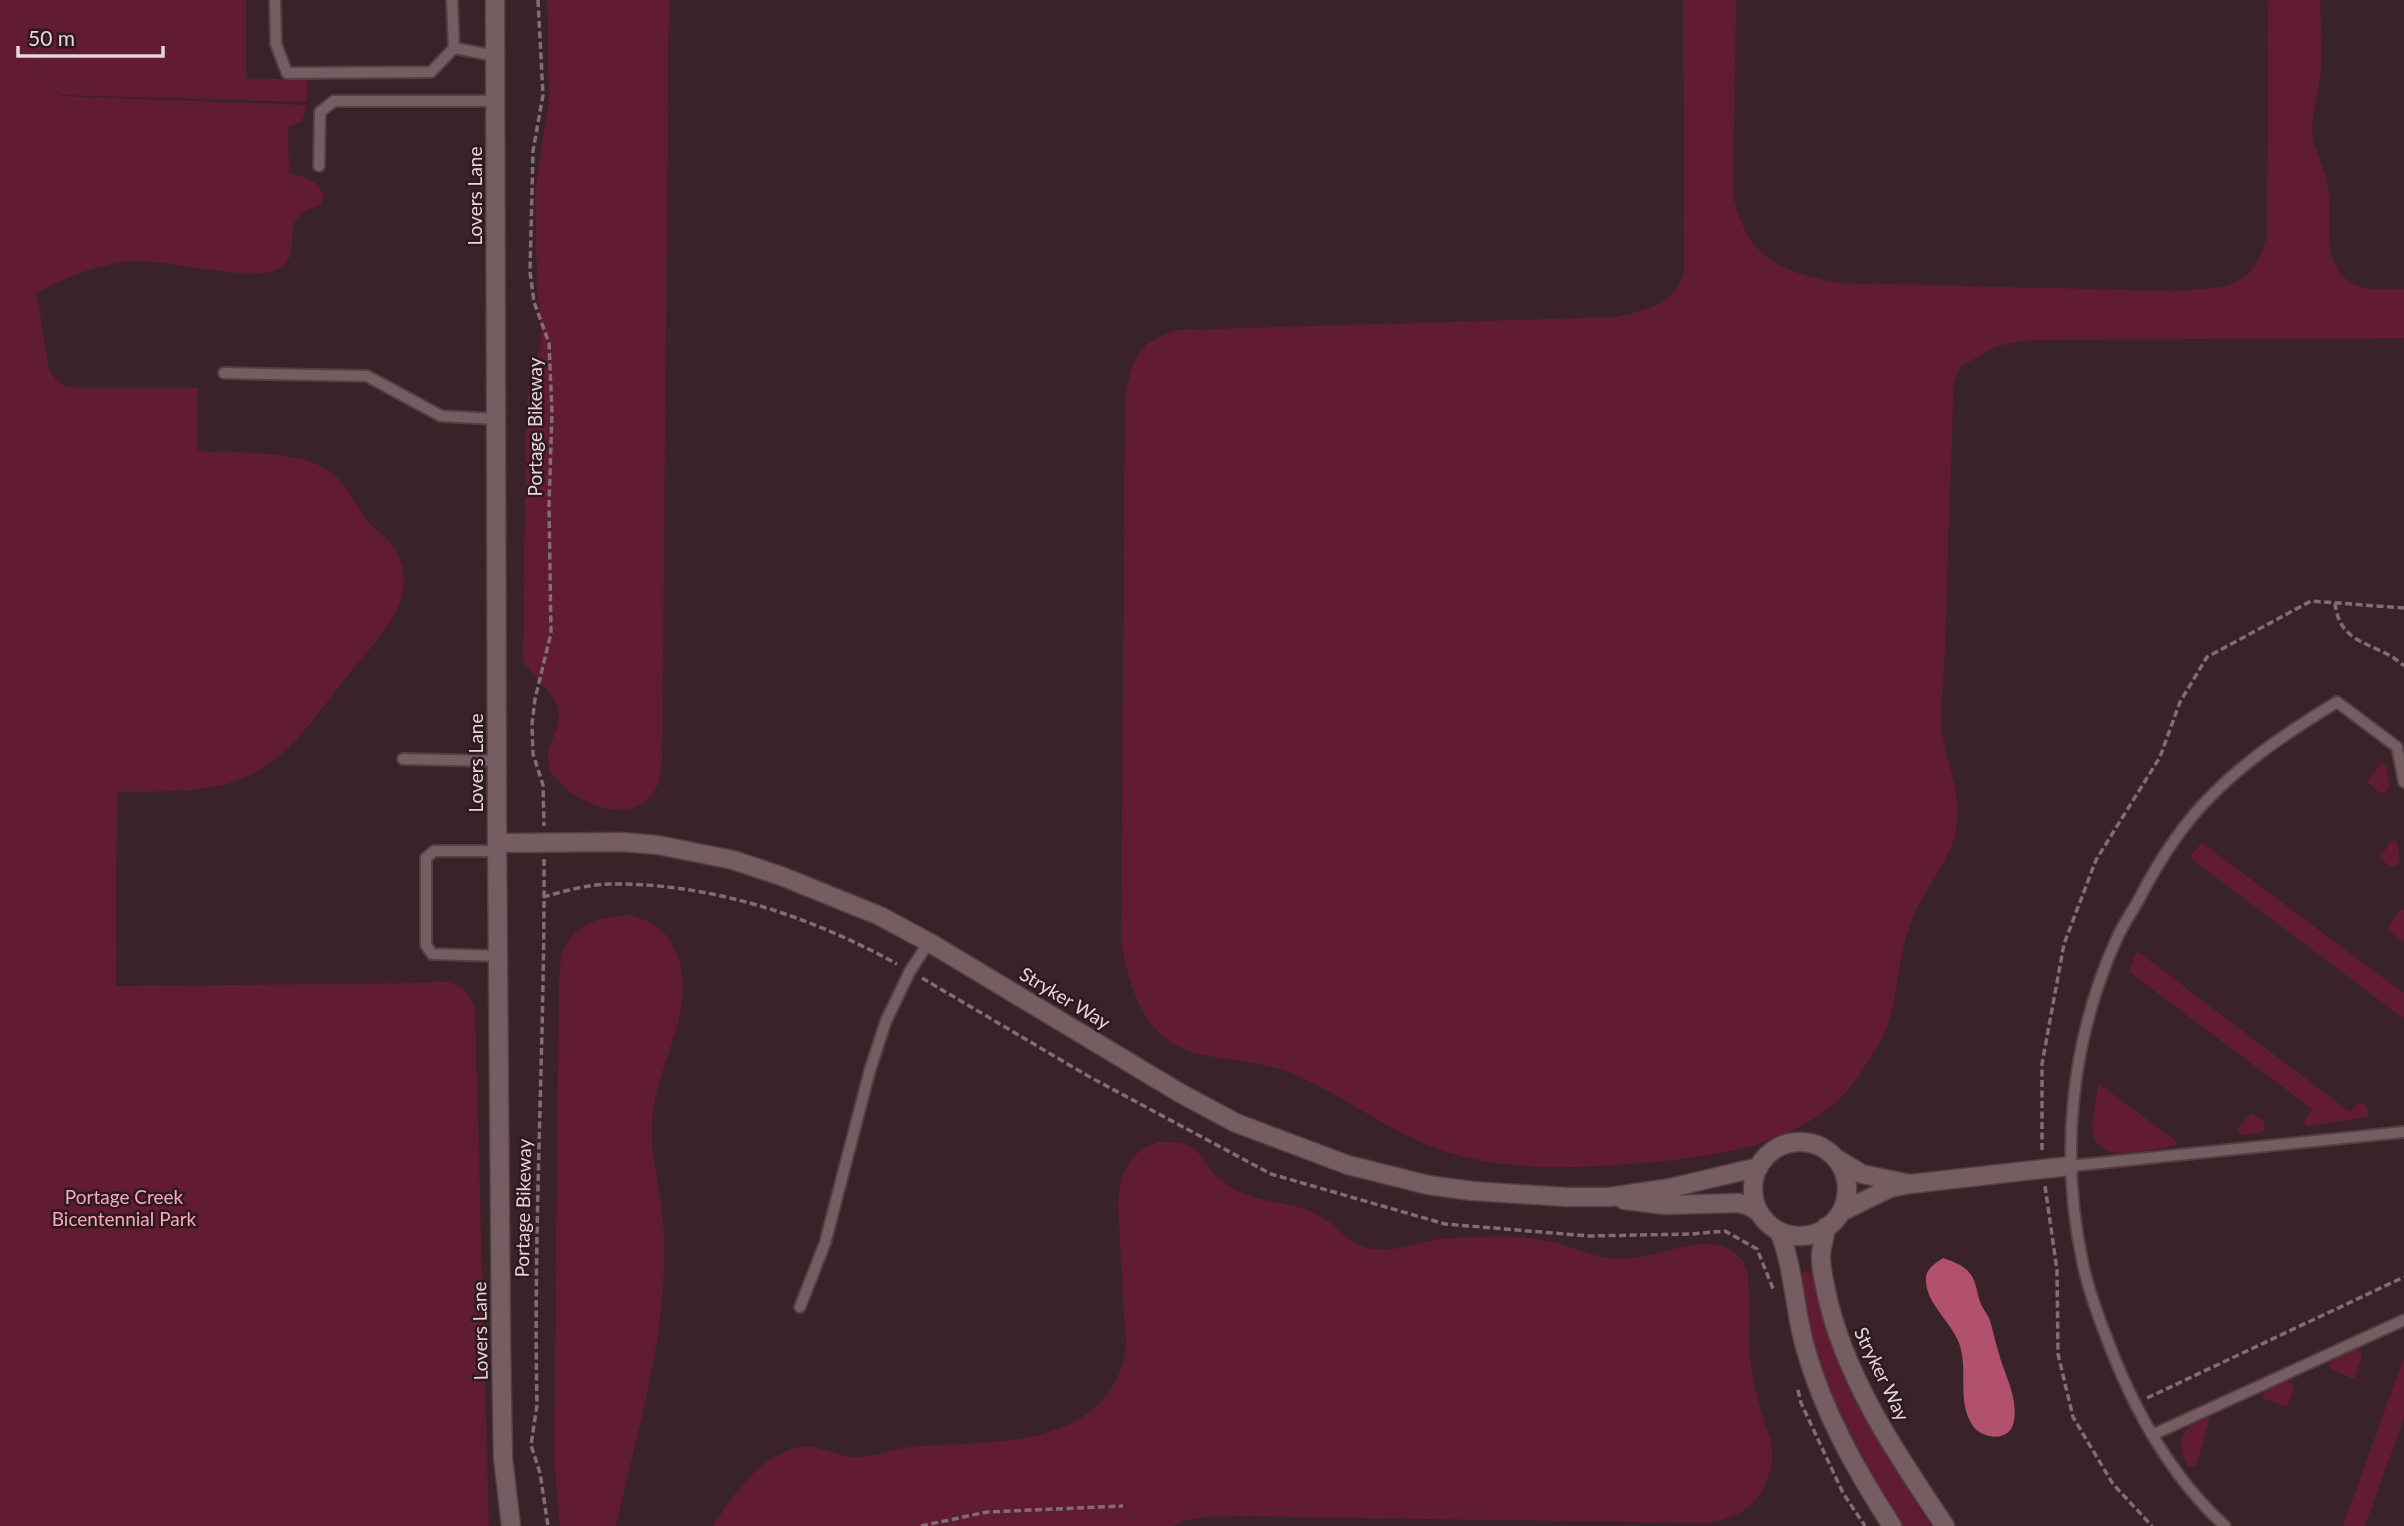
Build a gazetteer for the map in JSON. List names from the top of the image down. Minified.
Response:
{"streets":{"street":["Lovers Lane","Stryker Way"],"path":["Portage Bikeway"]},"crossings":[["Lovers Lane","Stryker Way"]],"parks":["Portage Creek Bicentennial Park"],"scale_bar":"50 m"}
